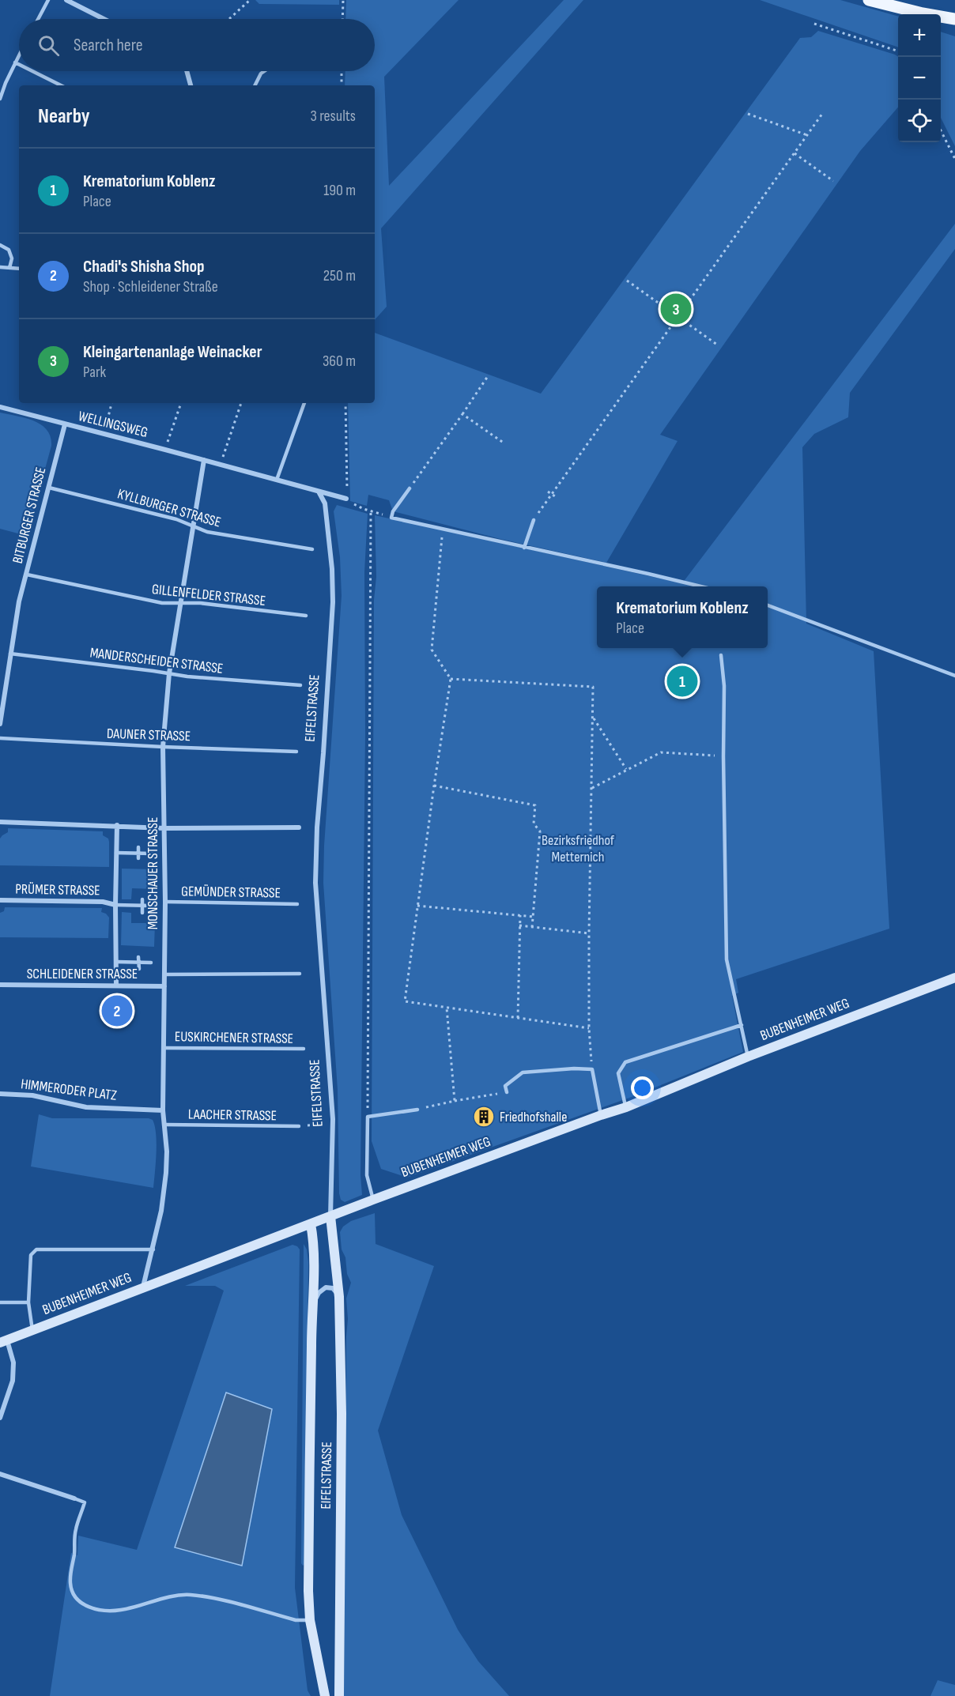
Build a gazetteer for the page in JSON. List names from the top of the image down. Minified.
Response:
{"streets":{"street":["WELLINGSWEG","BITBURGER STRASSE","EIFELSTRASSE","MONSCHAUER STRASSE","PRÜMER STRASSE","SCHLEIDENER STRASSE","BUBENHEIMER WEG","HIMMERODER PLATZ"],"lane":["KYLLBURGER STRASSE","GILLENFELDER STRASSE","MANDERSCHEIDER STRASSE","DAUNER STRASSE","GEMÜNDER STRASSE","EUSKIRCHENER STRASSE","LAACHER STRASSE"]},"crossings":[["WELLINGSWEG","BITBURGER STRASSE"],["WELLINGSWEG","EIFELSTRASSE"],["WELLINGSWEG","MONSCHAUER STRASSE"],["KYLLBURGER STRASSE","BITBURGER STRASSE"],["KYLLBURGER STRASSE","MONSCHAUER STRASSE"],["BITBURGER STRASSE","GILLENFELDER STRASSE"],["BITBURGER STRASSE","MANDERSCHEIDER STRASSE"],["GILLENFELDER STRASSE","MONSCHAUER STRASSE"],["MANDERSCHEIDER STRASSE","MONSCHAUER STRASSE"],["EIFELSTRASSE","BUBENHEIMER WEG"],["DAUNER STRASSE","MONSCHAUER STRASSE"],["MONSCHAUER STRASSE","GEMÜNDER STRASSE"],["MONSCHAUER STRASSE","SCHLEIDENER STRASSE"],["MONSCHAUER STRASSE","BUBENHEIMER WEG"],["MONSCHAUER STRASSE","EUSKIRCHENER STRASSE"],["MONSCHAUER STRASSE","HIMMERODER PLATZ"],["MONSCHAUER STRASSE","LAACHER STRASSE"],["PRÜMER STRASSE","SCHLEIDENER STRASSE"]],"parks":["Bezirksfriedhof Metternich"],"places":{"building":["Friedhofshalle"]},"page":{"map_buttons":["+","−"],"search":"Search here","heading":["Nearby","3 results"],"list":[{"mark":"1","name":"Krematorium Koblenz","note":"Place","value":"190 m"},{"mark":"2","name":"Chadi's Shisha Shop","note":"Shop · Schleidener Straße","value":"250 m"},{"mark":"3","name":"Kleingartenanlage Weinacker","note":"Park","value":"360 m"}],"pins":["3","1","2"],"popup":["Krematorium Koblenz","Place"]}}
